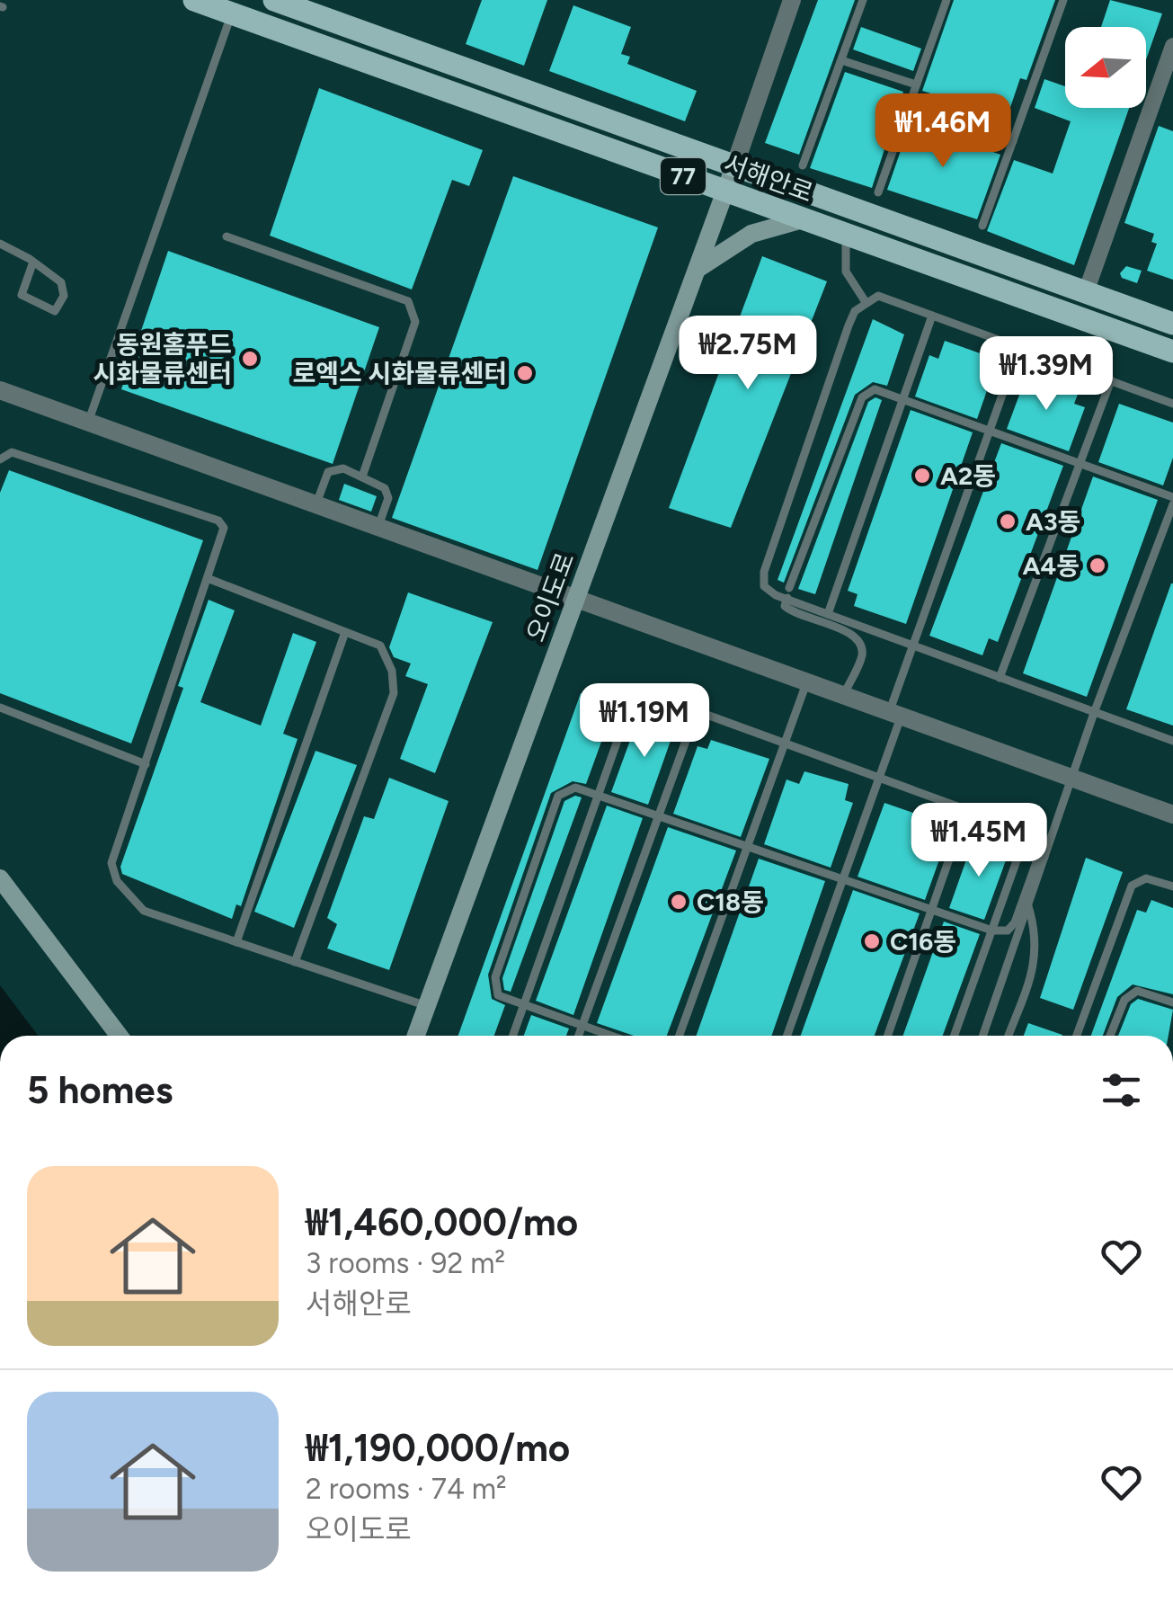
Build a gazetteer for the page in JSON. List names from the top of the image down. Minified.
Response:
{"streets":{"main road":["77","서해안로","오이도로"]},"crossings":[["서해안로","오이도로"]],"places":["동원홈푸드 시화물류센터","로엑스 시화물류센터","A2동","A3동","A4동","C18동","C16동"],"north":"left","page":{"price":["₩1.46M","₩2.75M","₩1.39M","₩1.19M","₩1.45M"],"heading":"5 homes","list":[{"name":"₩1,460,000/mo","note":"3 rooms · 92 m² · 서해안로"},{"name":"₩1,190,000/mo","note":"2 rooms · 74 m² · 오이도로"}]}}
